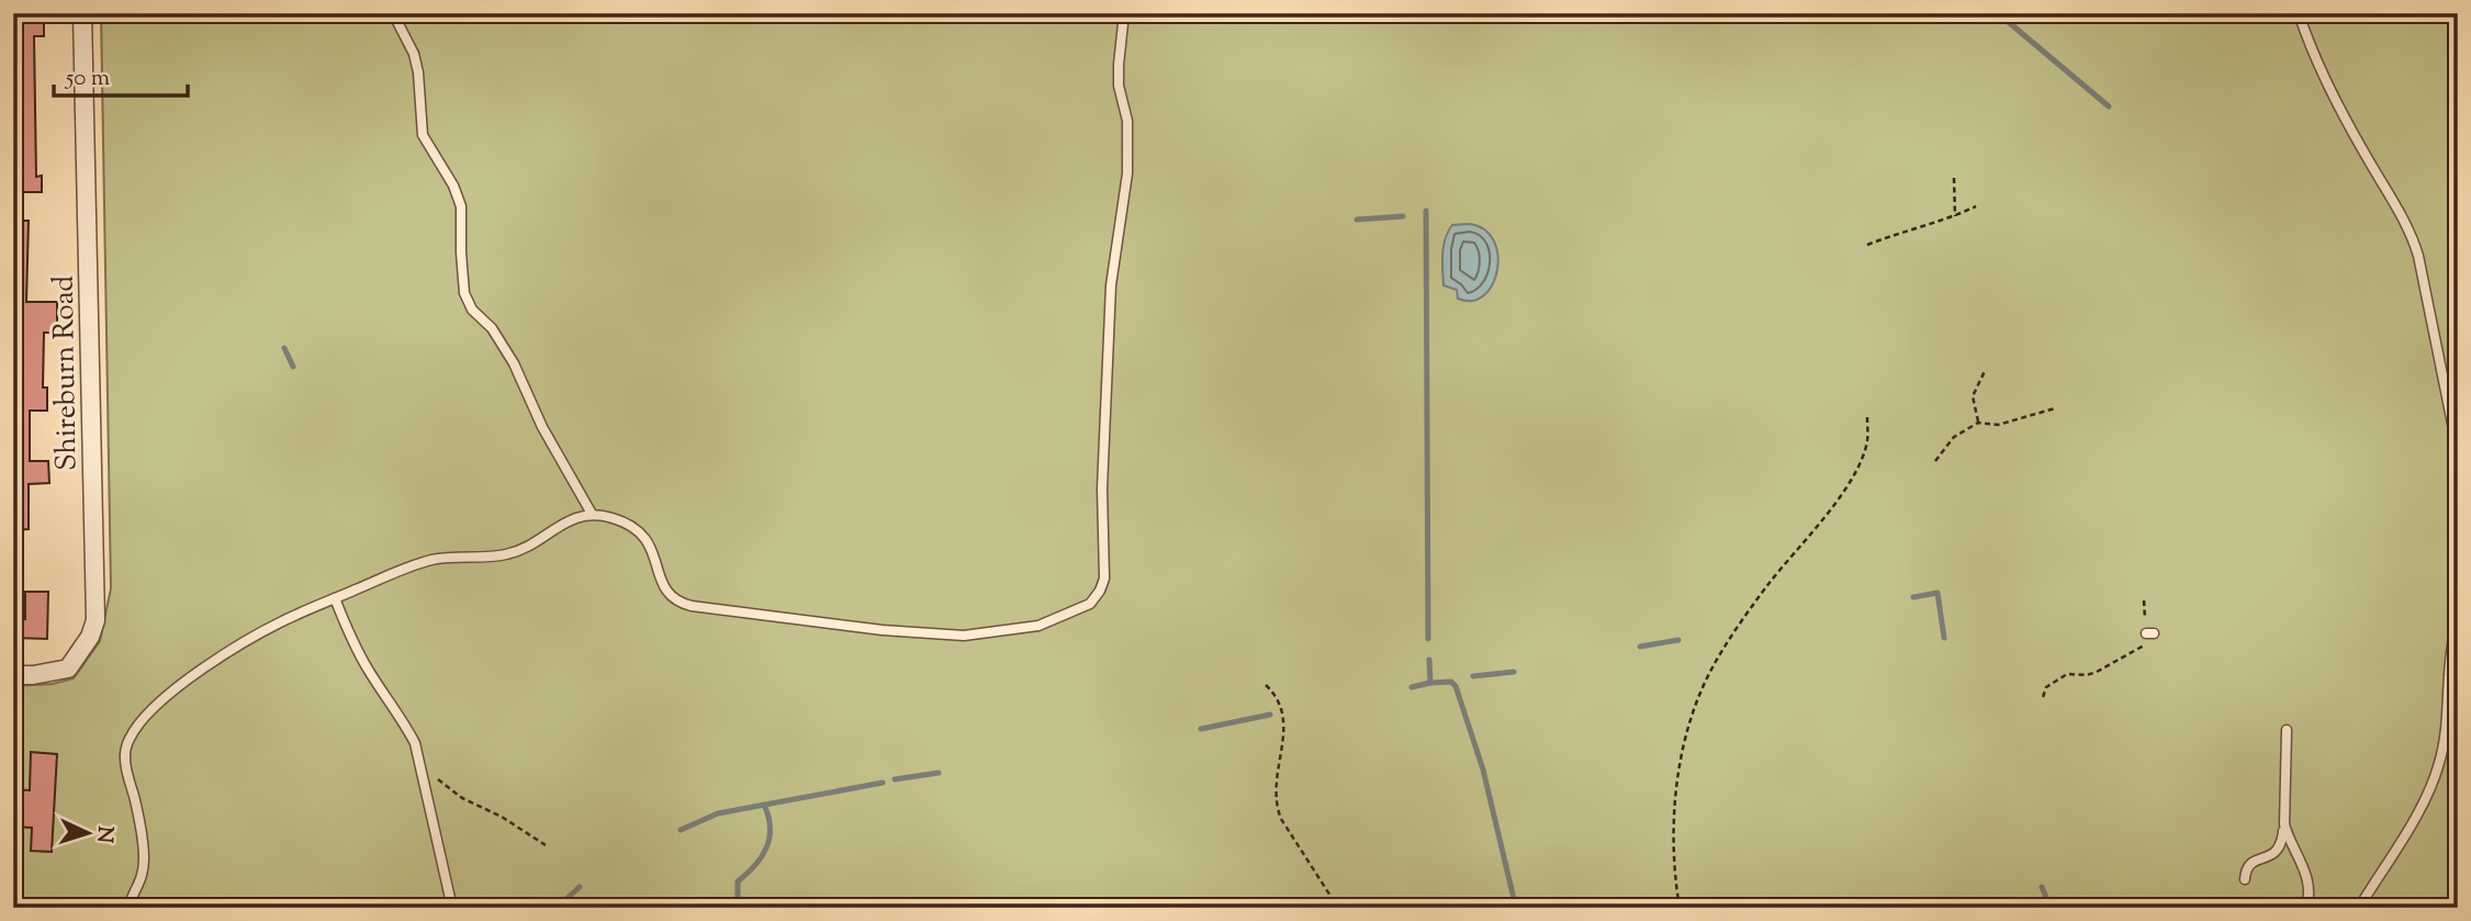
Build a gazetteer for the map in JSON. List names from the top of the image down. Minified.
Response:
{"streets":{"street":["Shireburn Road"]},"scale_bar":"50 m","north":"right"}
